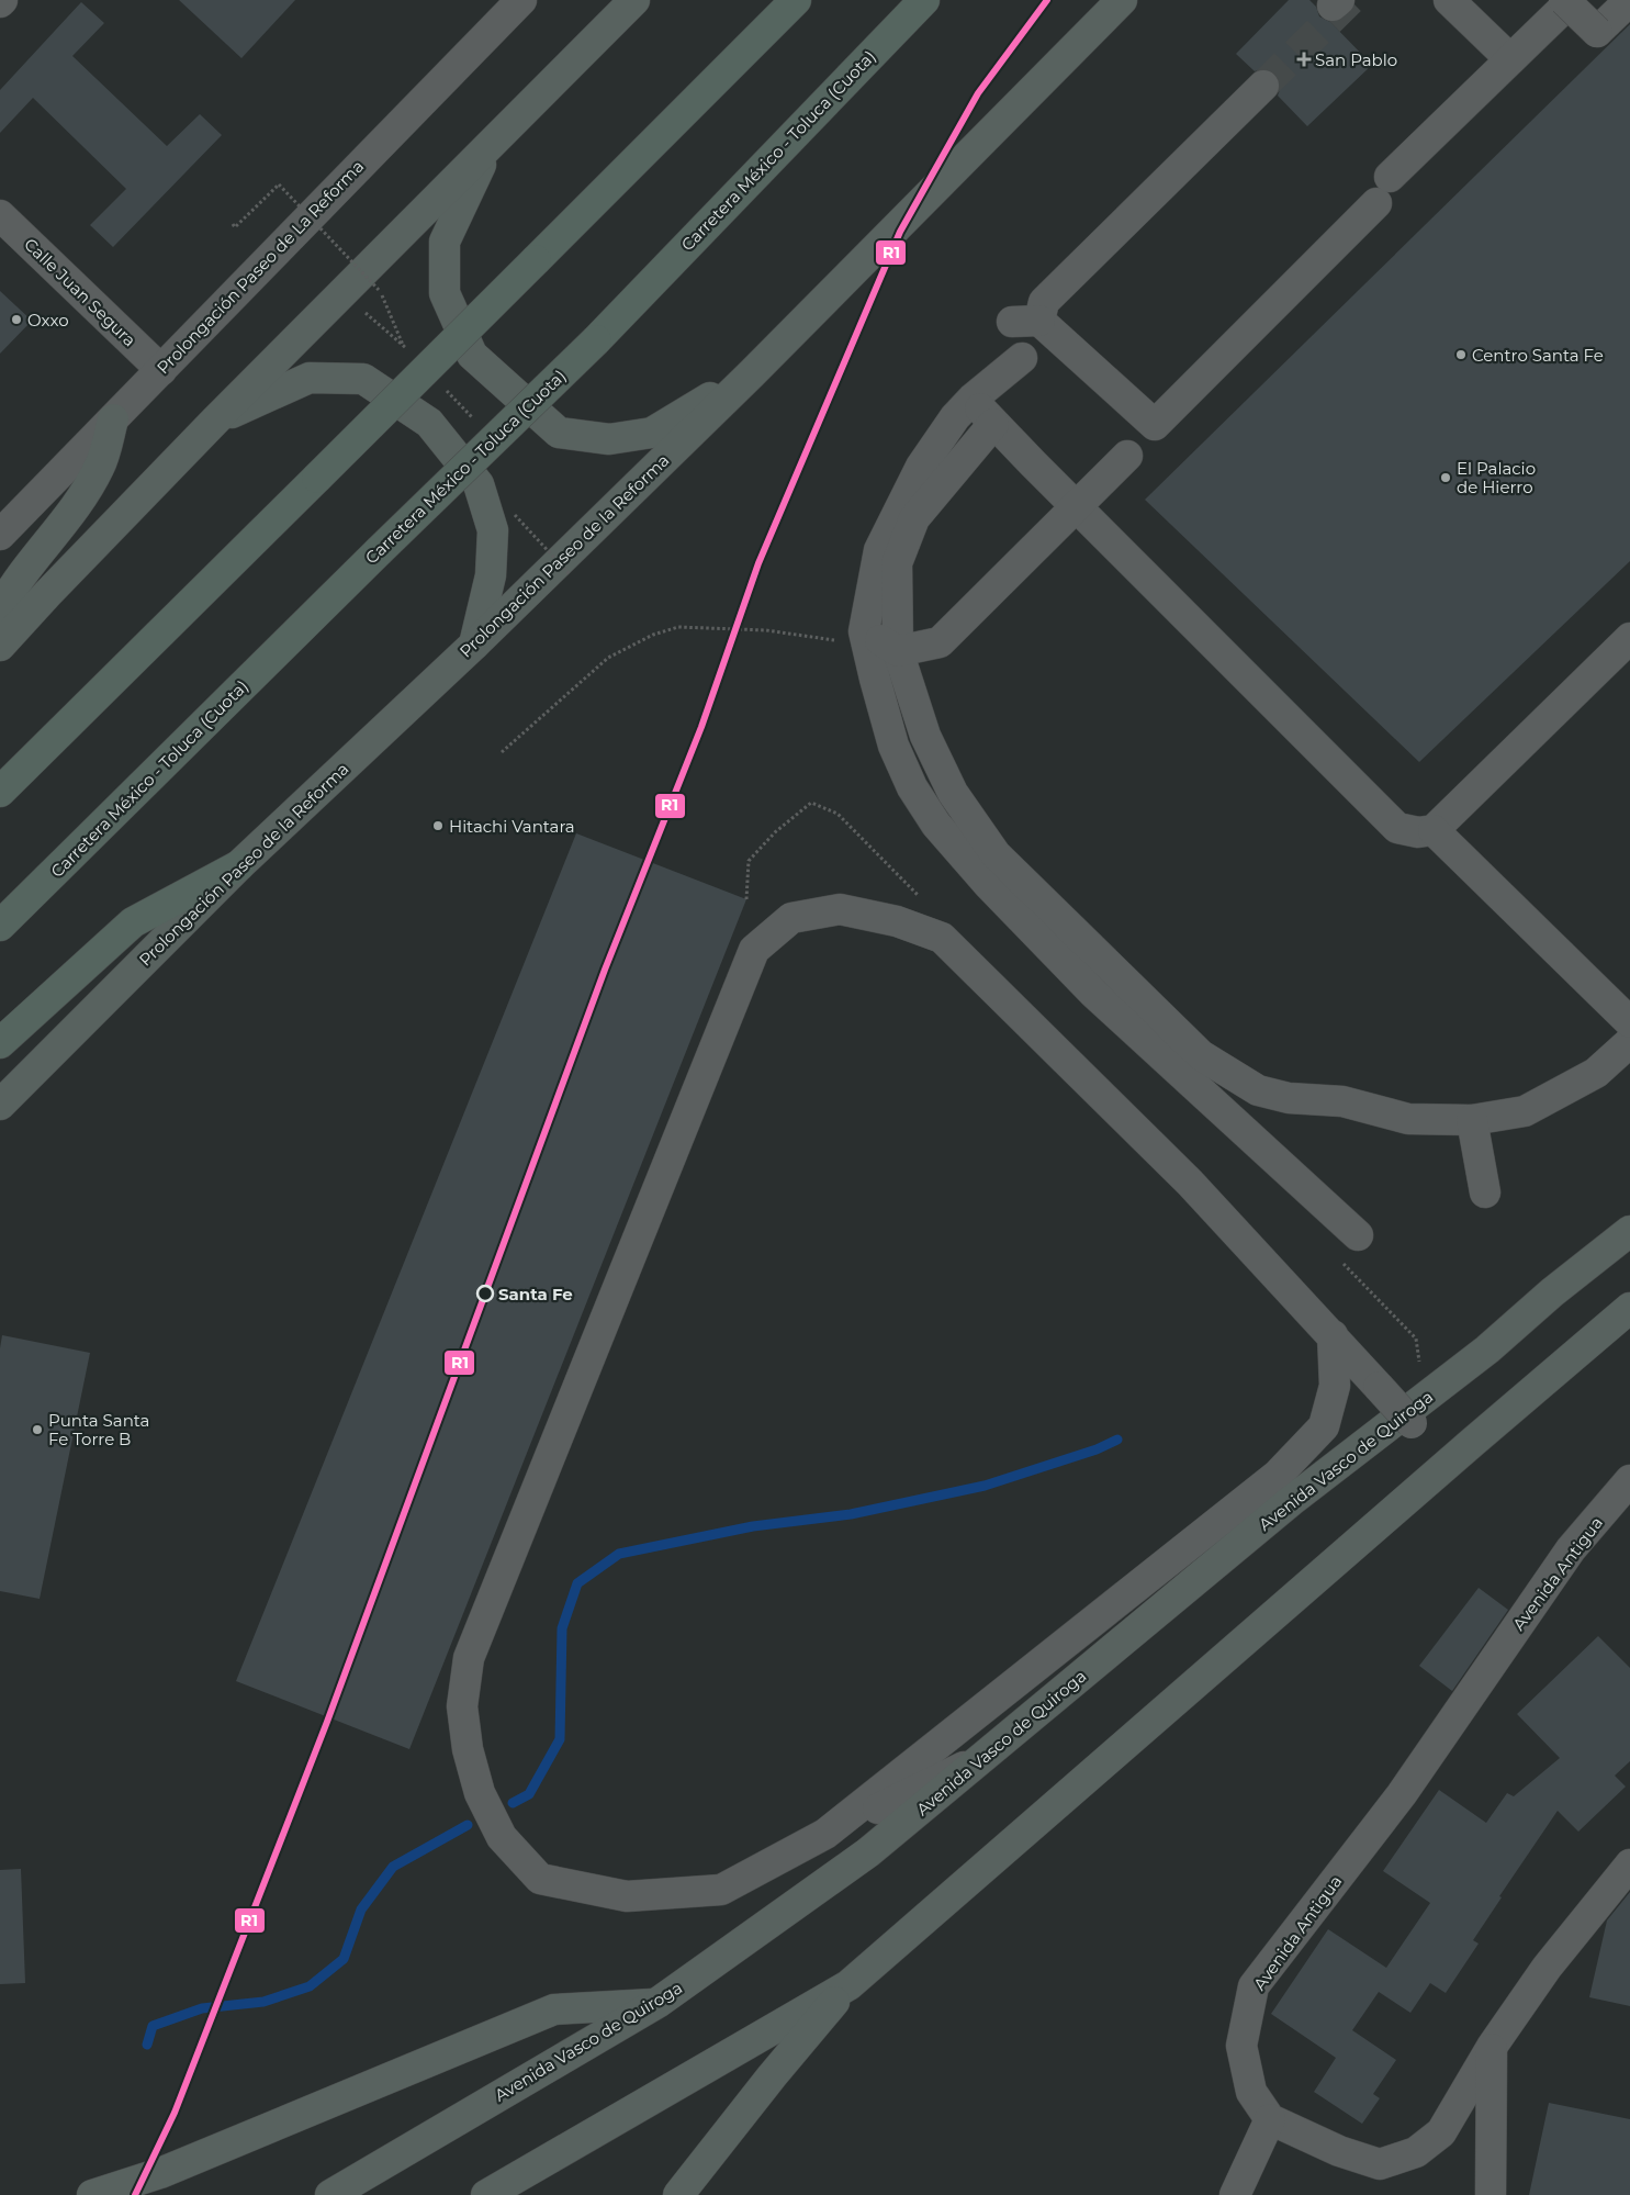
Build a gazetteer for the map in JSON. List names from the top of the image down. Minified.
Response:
{"streets":{"highway":["Carretera México - Toluca (Cuota)"],"main road":["Prolongación Paseo de la Reforma","Avenida Vasco de Quiroga"],"street":["Prolongación Paseo de La Reforma","Calle Juan Segura","Avenida Antigua"]},"crossings":[["Prolongación Paseo de La Reforma","Calle Juan Segura"]],"places":{"health":["San Pablo"],"other":["Oxxo","Centro Santa Fe","El Palacio de Hierro","Hitachi Vantara","Santa Fe","Punta Santa Fe Torre B"]},"lines":["transit line R1"]}
